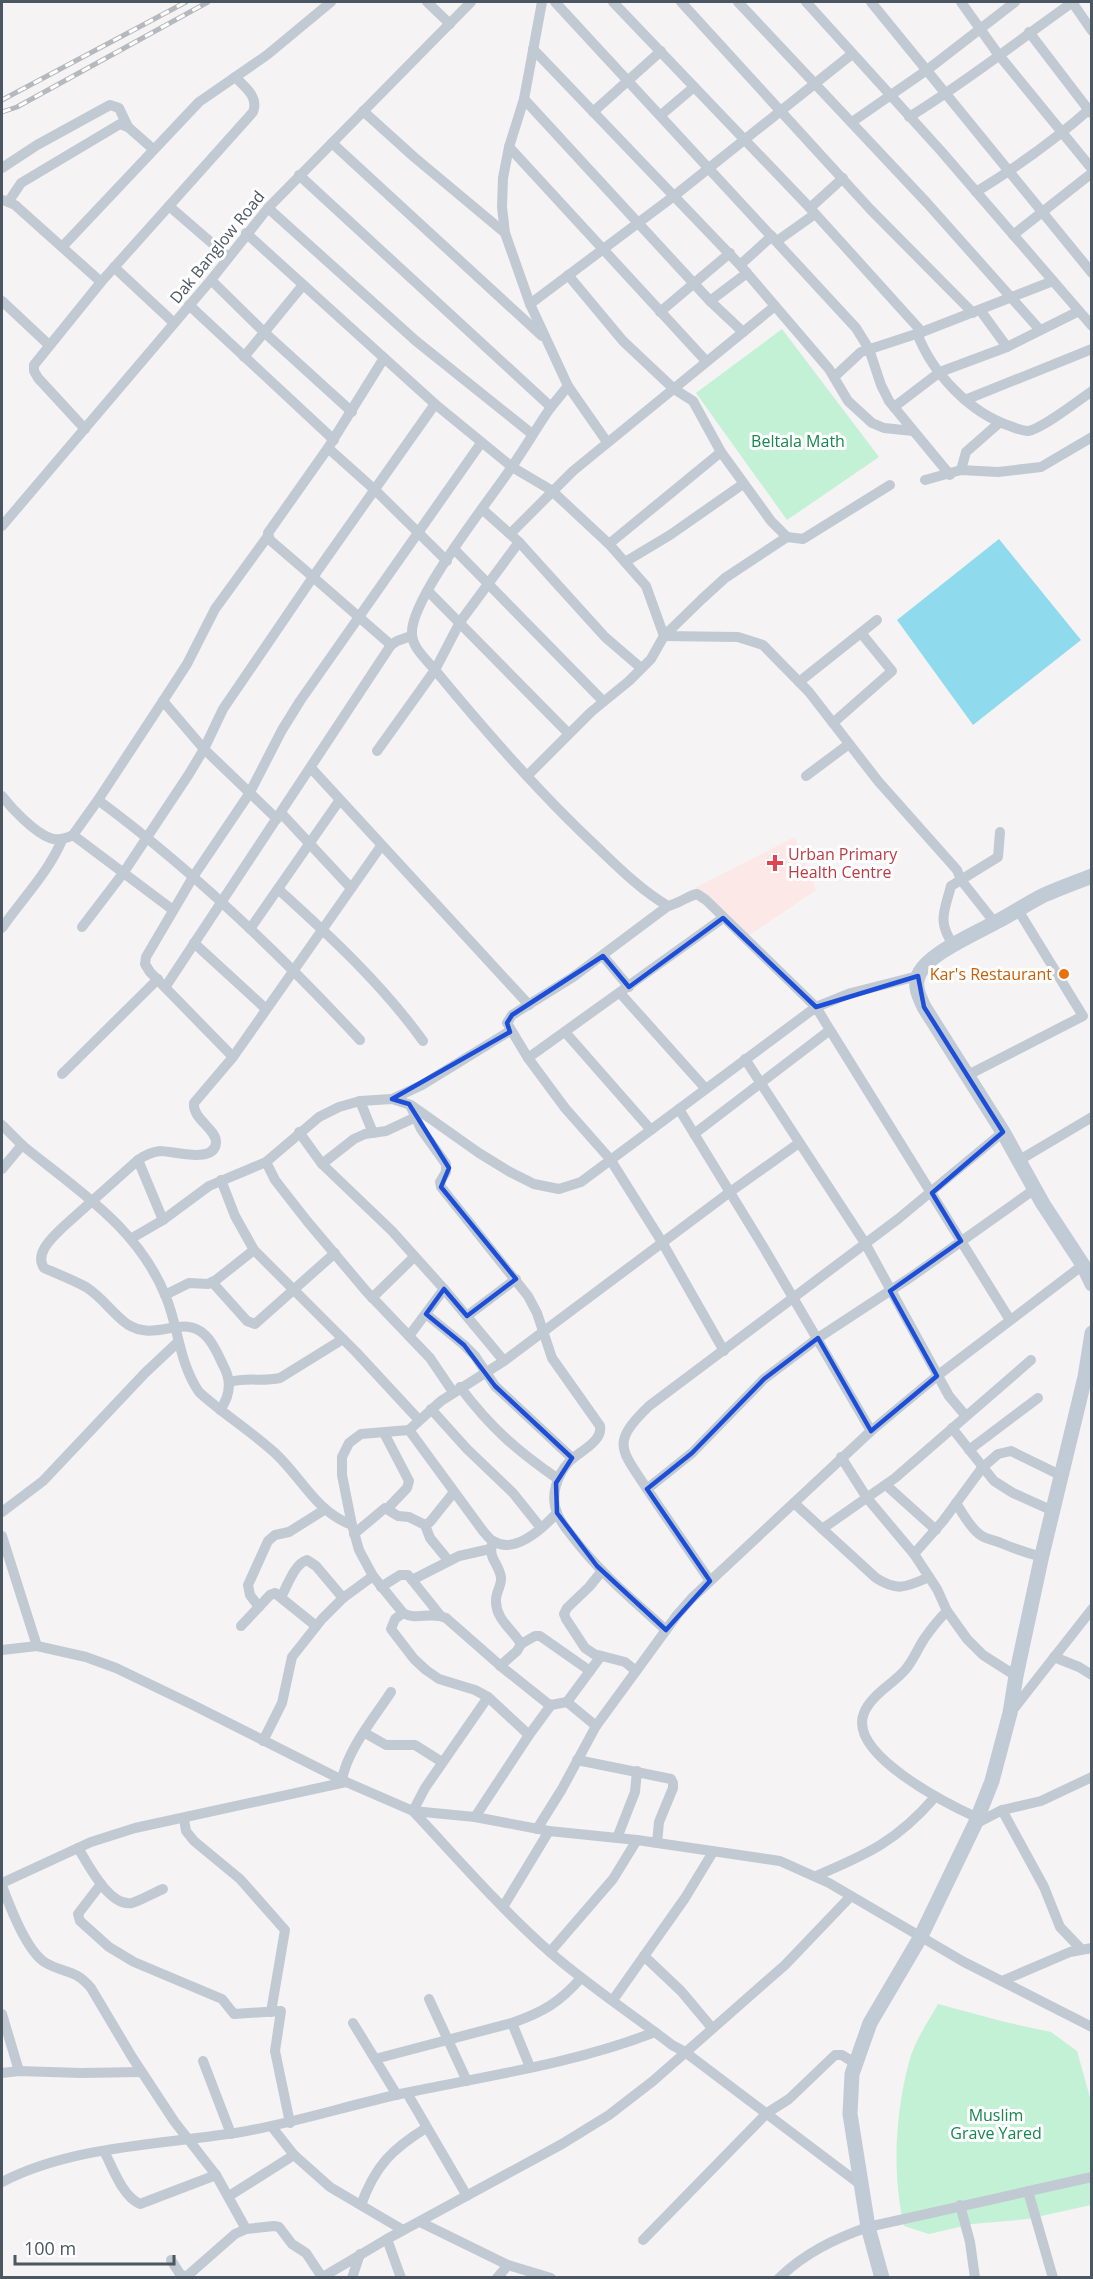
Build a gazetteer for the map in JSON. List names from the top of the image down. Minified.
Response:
{"streets":{"street":["Dak Banglow Road"]},"parks":["Beltala Math","Muslim Grave Yared"],"places":{"health":["Urban Primary Health Centre"],"other":["Kar's Restaurant"]},"scale_bar":"100 m"}
